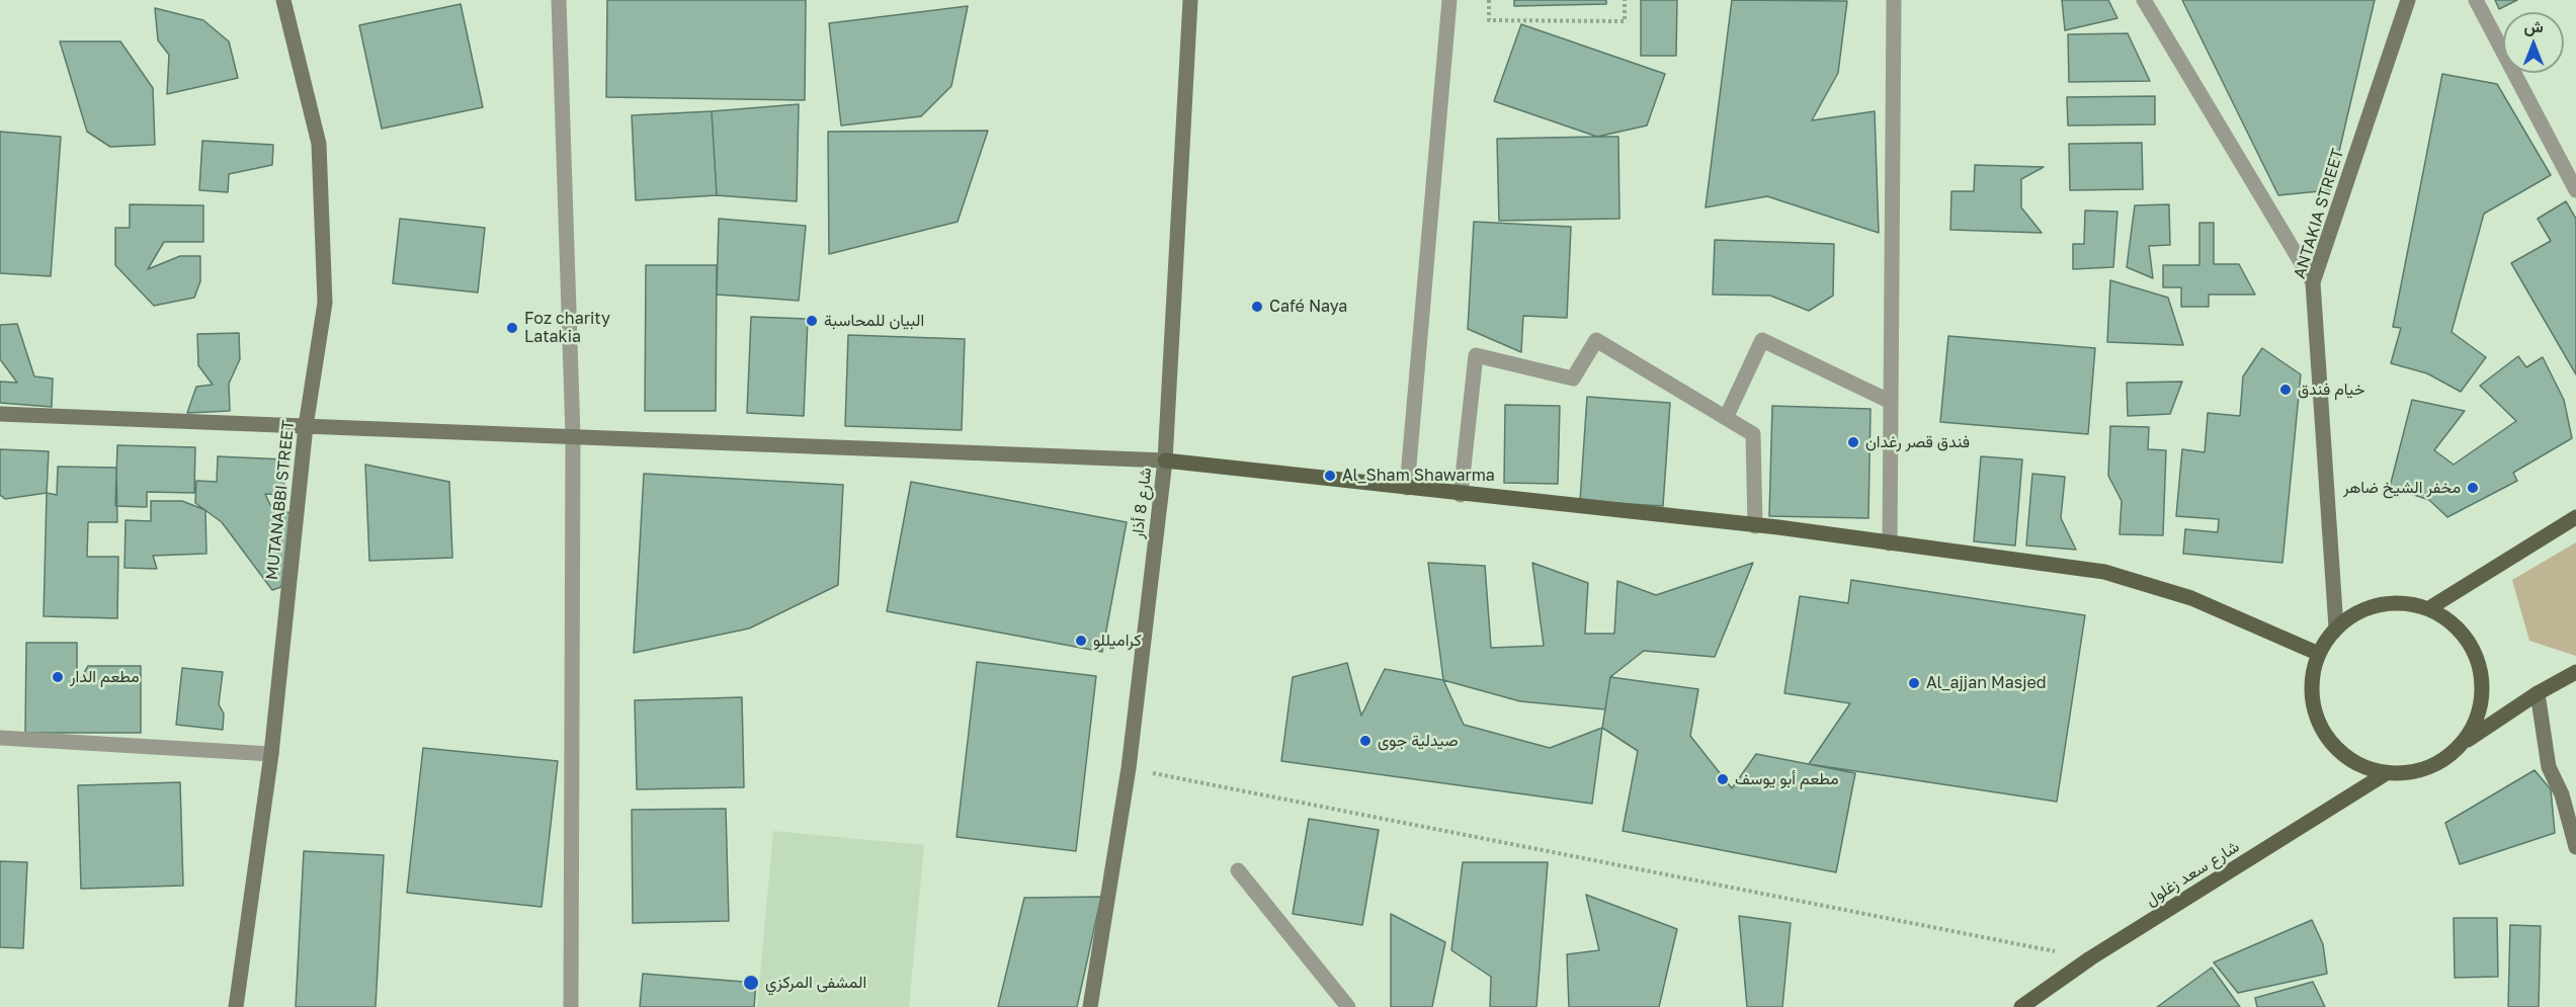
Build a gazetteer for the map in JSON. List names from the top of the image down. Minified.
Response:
{"streets":{"main road":["شارع سعد زغلول"],"street":["ANTAKIA STREET","MUTANABBI STREET","شارع 8 أذار"]},"crossings":[["ANTAKIA STREET","شارع سعد زغلول"]],"places":["Café Naya","البيان للمحاسبة","Foz charity Latakia","خيام فندق","فندق قصر رغدان","Al_Sham Shawarma","مخفر الشيخ ضاهر","كراميللو","مطعم الدار","Al_ajjan Masjed","صيدلية جوى","مطعم أبو يوسف","المشفى المركزي"],"north":"top"}
